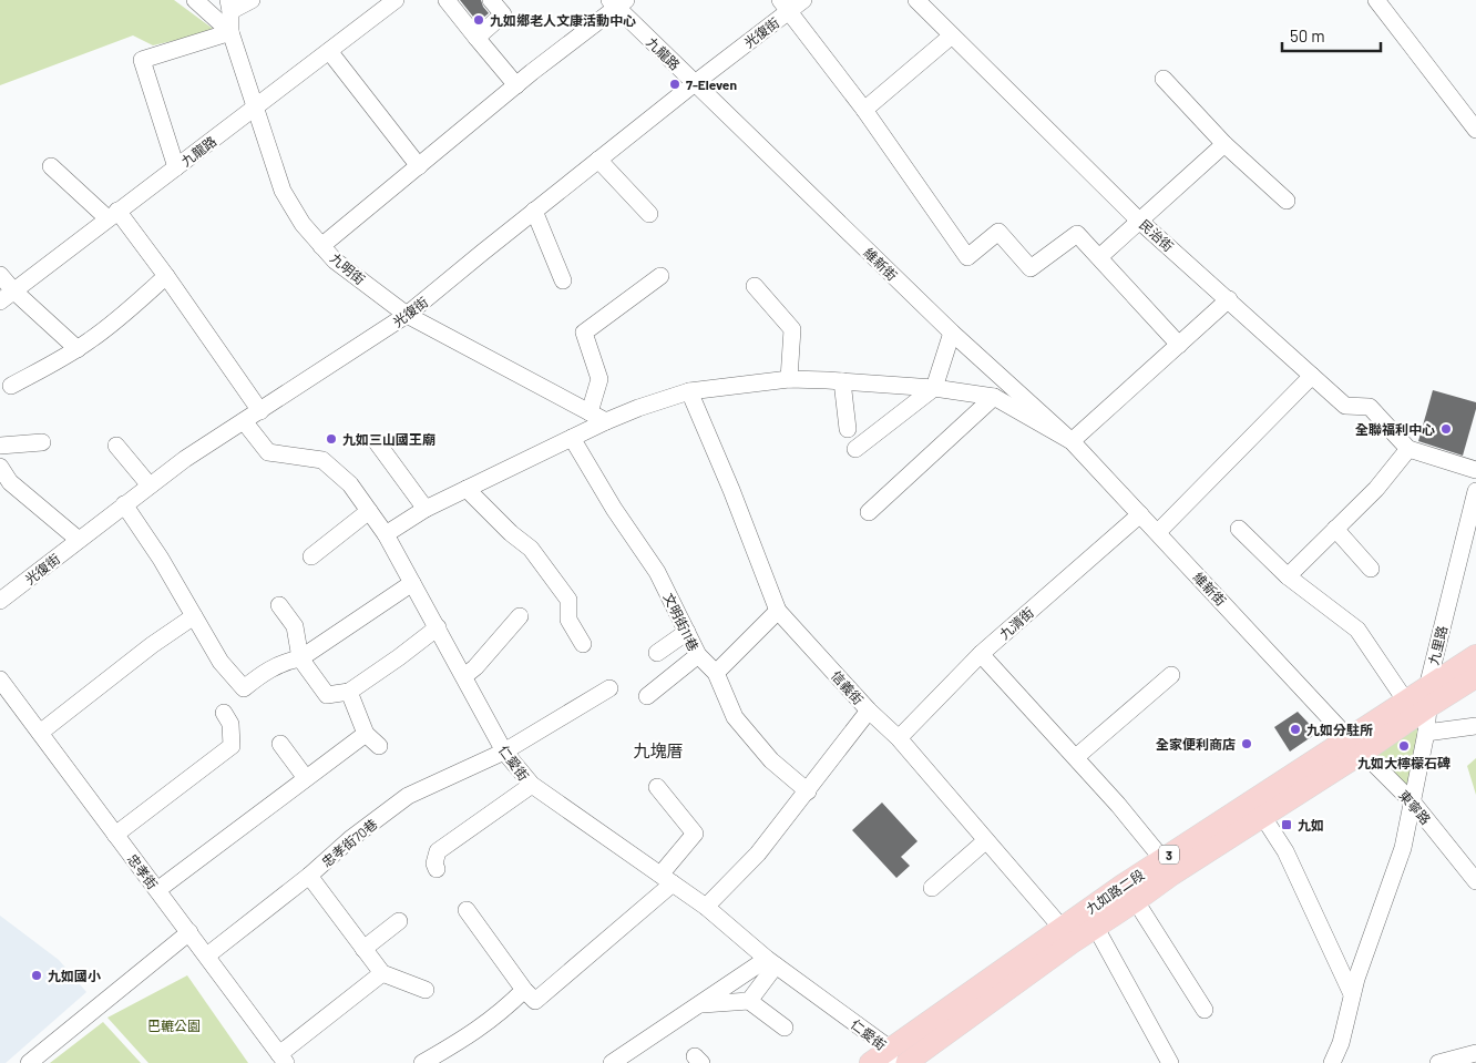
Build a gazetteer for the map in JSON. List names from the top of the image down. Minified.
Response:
{"streets":{"main road":["3","九如路二段"],"street":["光復街","九龍路","民治街","維新街","九明街","文明街11巷","九清街","九里路","信義街","仁愛街","東寧路","忠孝街70巷","忠孝街"]},"crossings":[["光復街","九龍路"],["光復街","維新街"],["光復街","九明街"],["光復街","仁愛街"],["九龍路","維新街"],["九龍路","九明街"],["維新街","九明街"],["維新街","文明街11巷"],["維新街","九清街"],["維新街","信義街"],["維新街","仁愛街"],["維新街","東寧路"],["維新街","九如路二段"],["九清街","信義街"],["九里路","東寧路"],["九里路","九如路二段"],["信義街","九如路二段"],["仁愛街","忠孝街70巷"],["仁愛街","九如路二段"],["東寧路","九如路二段"],["忠孝街70巷","忠孝街"]],"districts":["九塊厝"],"parks":["巴轆公園"],"places":{"other":["九如鄉老人文康活動中心","7-Eleven","全聯福利中心","九如三山國王廟","九如分駐所","全家便利商店","九如大檸檬石碑","九如國小"],"transit":["九如"]},"scale_bar":"50 m"}
